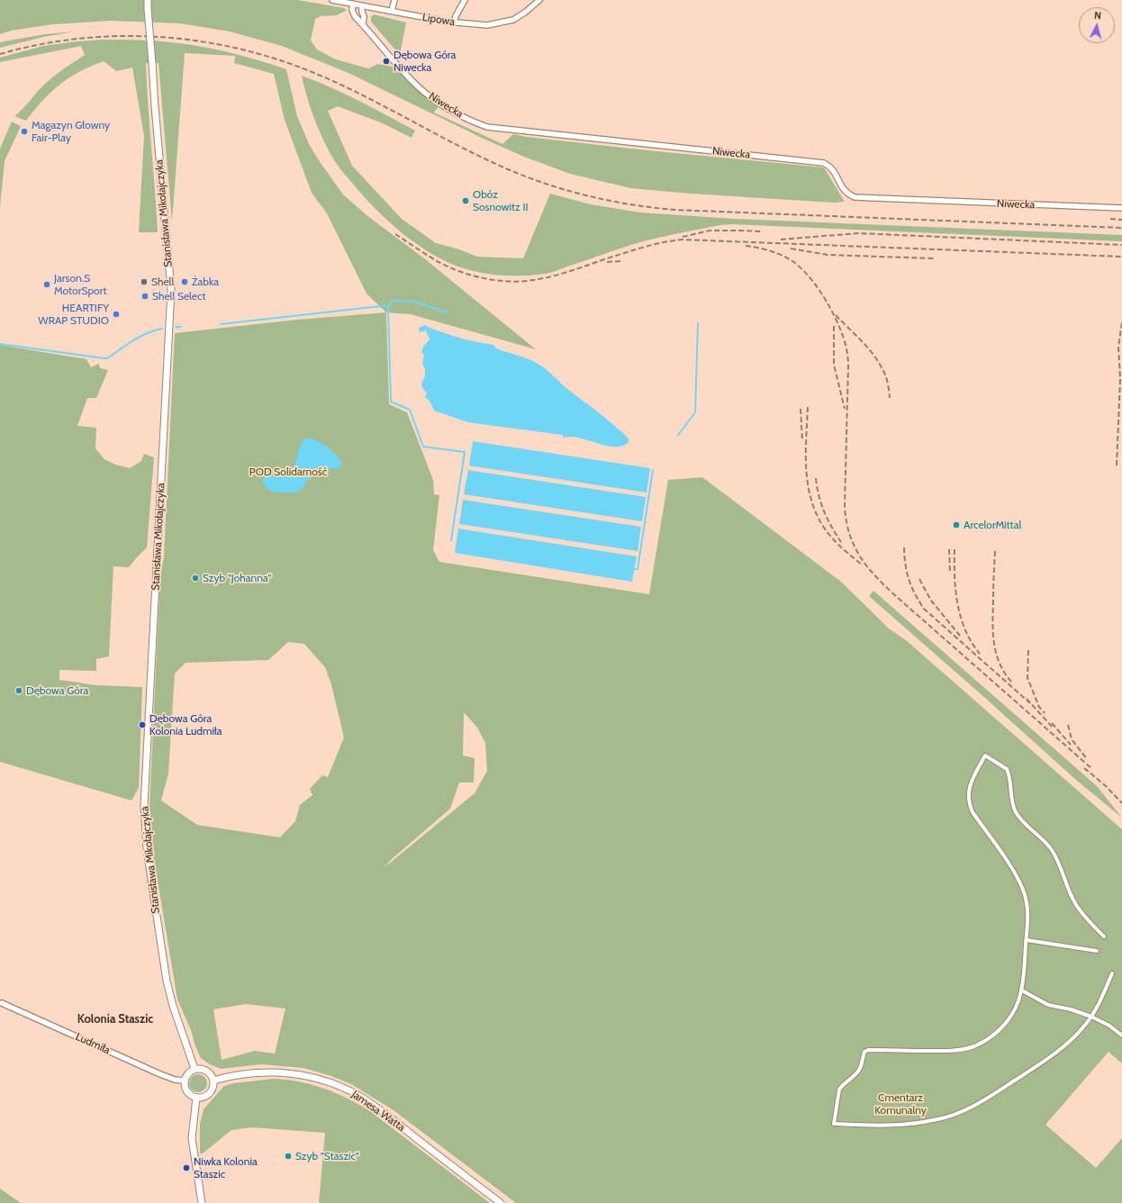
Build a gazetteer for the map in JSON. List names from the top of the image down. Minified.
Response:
{"streets":{"street":["Lipowa","Niwecka","Stanisława Mikołajczyka","Ludmiła","Jamesa Watta"]},"crossings":[["Lipowa","Niwecka"],["Stanisława Mikołajczyka","Ludmiła"],["Stanisława Mikołajczyka","Jamesa Watta"],["Ludmiła","Jamesa Watta"]],"districts":["Kolonia Staszic"],"parks":["POD Solidarność","Cmentarz Komunalny"],"places":["Dębowa Góra Niwecka","Magazyn Głowny Fair-Play","Obóz Sosnowitz II","Shell","Żabka","Jarson.S MotorSport","Shell Select","HEARTIFY WRAP STUDIO","ArcelorMittal","Szyb \"Johanna\"","Dębowa Góra","Dębowa Góra Kolonia Ludmiła","Szyb \"Staszic\"","Niwka Kolonia Staszic"],"north":"top"}
